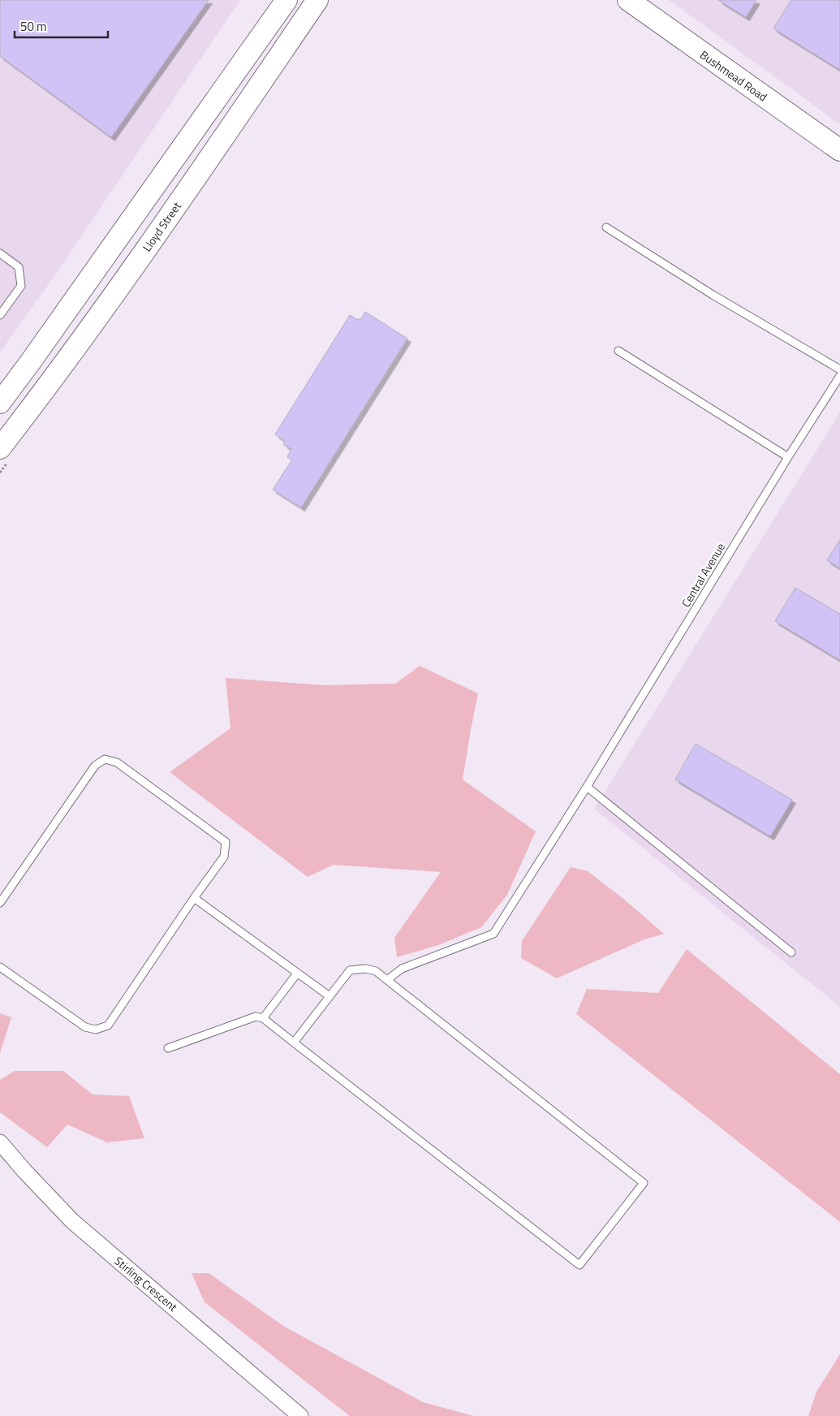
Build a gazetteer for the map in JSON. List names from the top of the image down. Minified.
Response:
{"streets":{"main road":["Bushmead Road","Lloyd Street"],"street":["Stirling Crescent"],"lane":["Central Avenue"]},"scale_bar":"50 m"}
